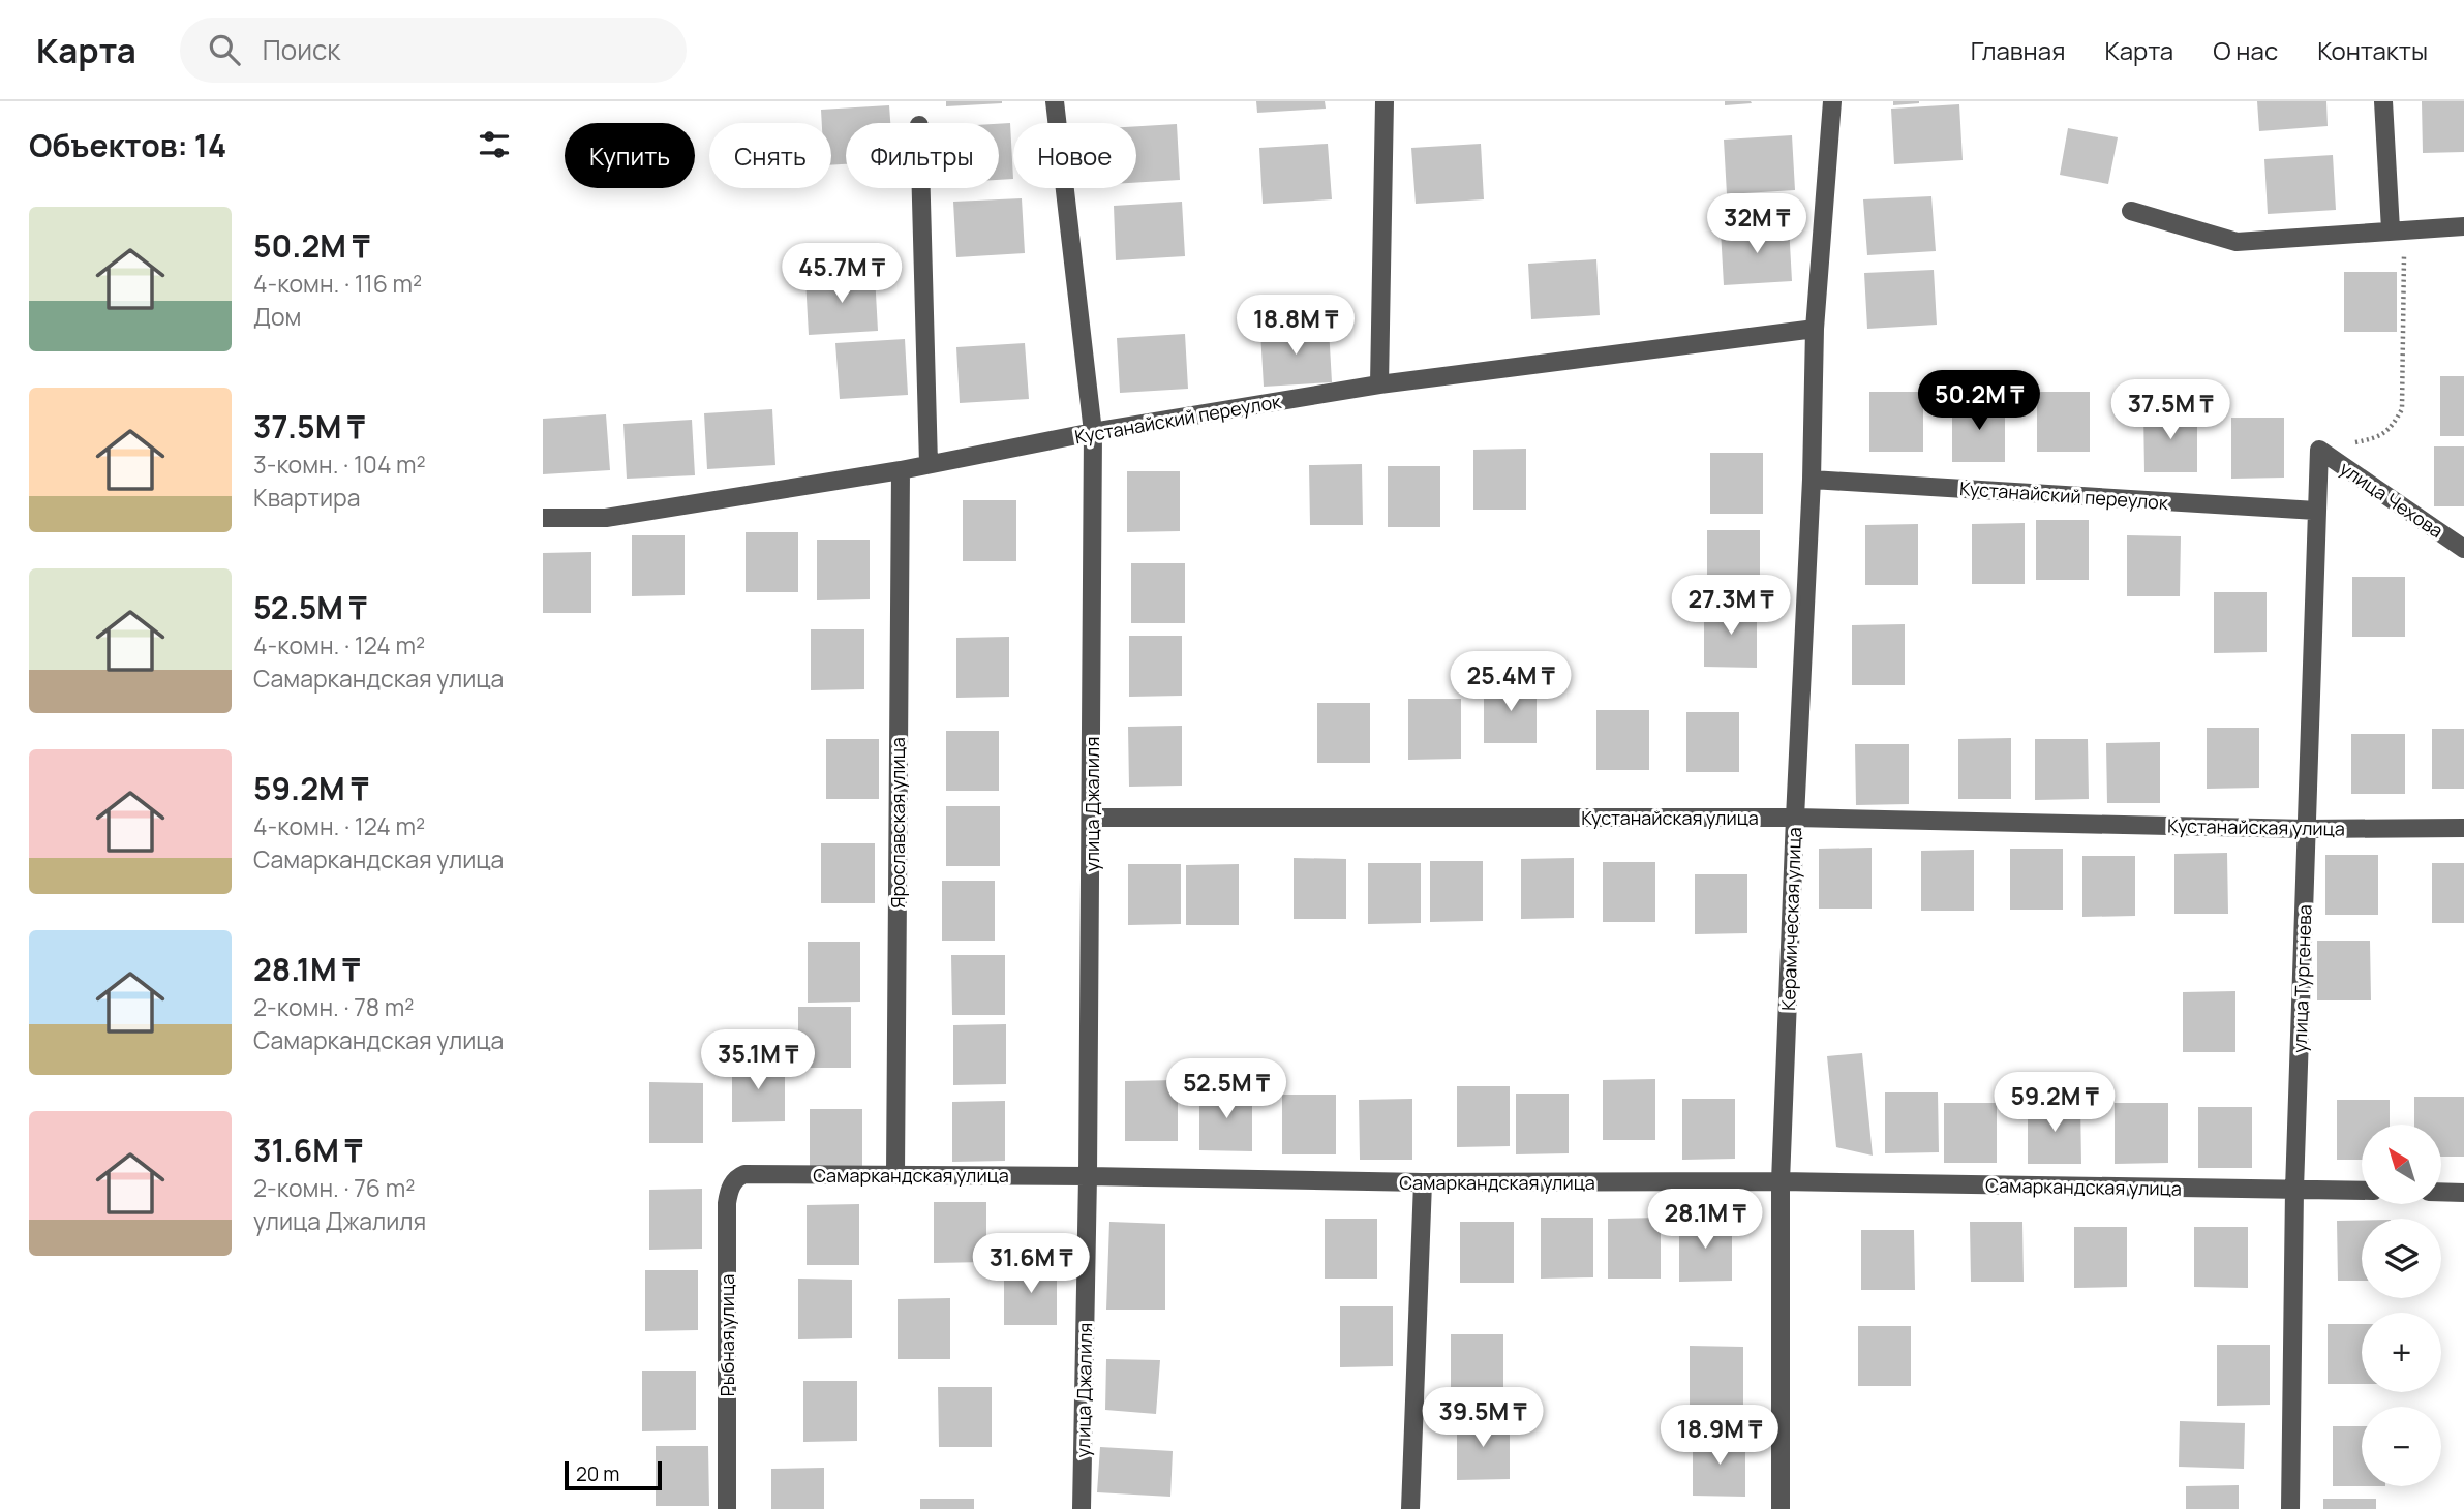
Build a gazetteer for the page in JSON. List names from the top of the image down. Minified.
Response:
{"streets":{"street":["Кустанайский переулок","улица Чехова","улица Джалиля","Кустанайская улица","Ярославская улица","Керамическая улица","улица Тургенева","Самаркандская улица","Рыбная улица"]},"crossings":[["Кустанайский переулок","улица Джалиля"],["Кустанайский переулок","Ярославская улица"],["Кустанайский переулок","Керамическая улица"],["Кустанайский переулок","улица Тургенева"],["улица Чехова","улица Тургенева"],["улица Джалиля","Кустанайская улица"],["улица Джалиля","Самаркандская улица"],["Кустанайская улица","Керамическая улица"],["Кустанайская улица","улица Тургенева"],["Ярославская улица","Самаркандская улица"],["Керамическая улица","Самаркандская улица"],["улица Тургенева","Самаркандская улица"],["Самаркандская улица","Рыбная улица"]],"scale_bar":"20 m","north":"top left","page":{"header":"Карта","search":"Поиск","nav":["Главная","Карта","О нас","Контакты"],"heading":"Объектов: 14","chip":["Купить","Снять","Фильтры","Новое"],"list":[{"name":"50.2M ₸","note":"4-комн. · 116 m² · Дом"},{"name":"37.5M ₸","note":"3-комн. · 104 m² · Квартира"},{"name":"52.5M ₸","note":"4-комн. · 124 m² · Самаркандская улица"},{"name":"59.2M ₸","note":"4-комн. · 124 m² · Самаркандская улица"},{"name":"28.1M ₸","note":"2-комн. · 78 m² · Самаркандская улица"},{"name":"31.6M ₸","note":"2-комн. · 76 m² · улица Джалиля"}],"price":["32M ₸","45.7M ₸","18.8M ₸","50.2M ₸","37.5M ₸","27.3M ₸","25.4M ₸","35.1M ₸","52.5M ₸","59.2M ₸","28.1M ₸","31.6M ₸","39.5M ₸","18.9M ₸"],"map_buttons":["+","−"],"scale":"20 m"}}
